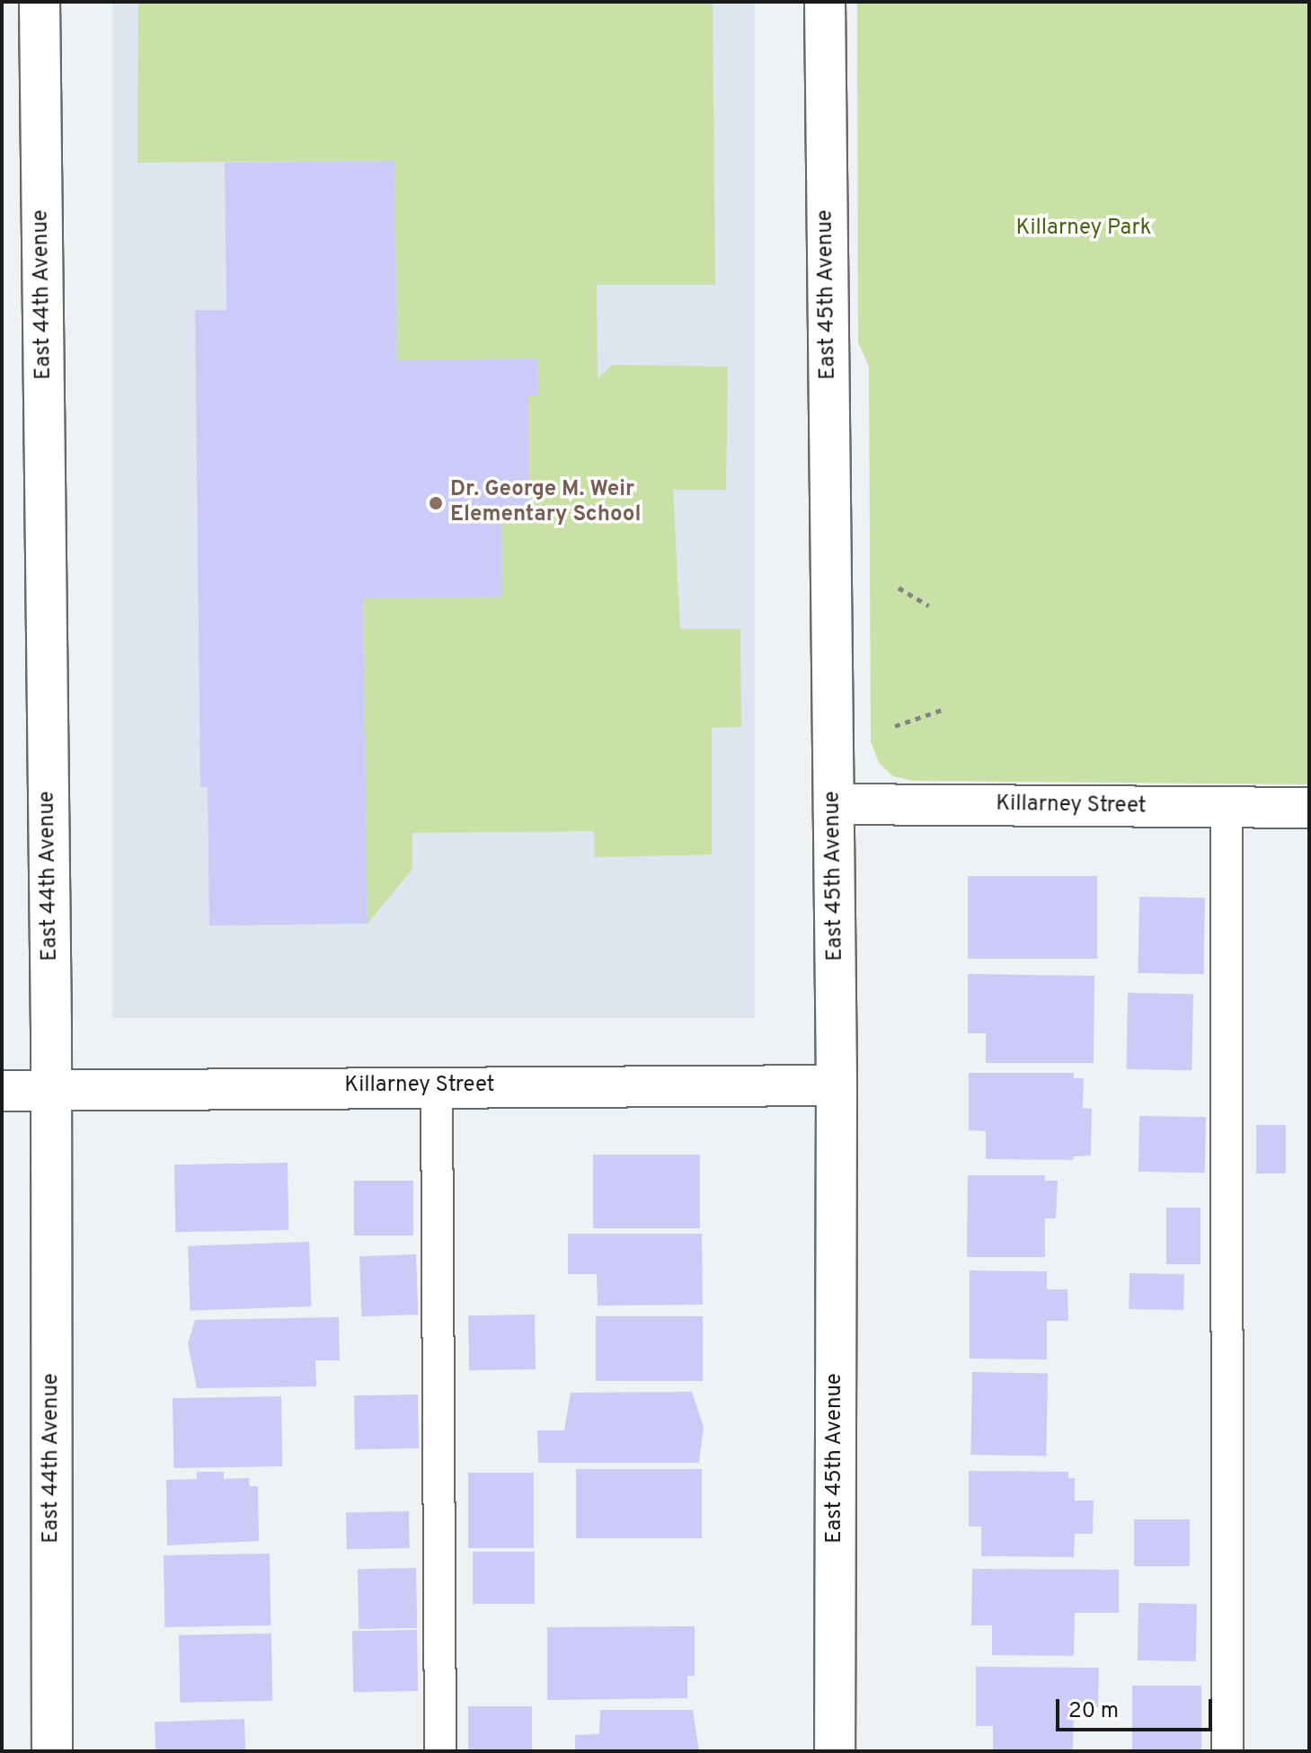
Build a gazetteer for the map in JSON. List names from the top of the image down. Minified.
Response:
{"streets":{"street":["East 44th Avenue","East 45th Avenue","Killarney Street"]},"crossings":[["East 44th Avenue","Killarney Street"],["East 45th Avenue","Killarney Street"]],"parks":["Killarney Park"],"places":["Dr. George M. Weir Elementary School"],"scale_bar":"20 m"}
